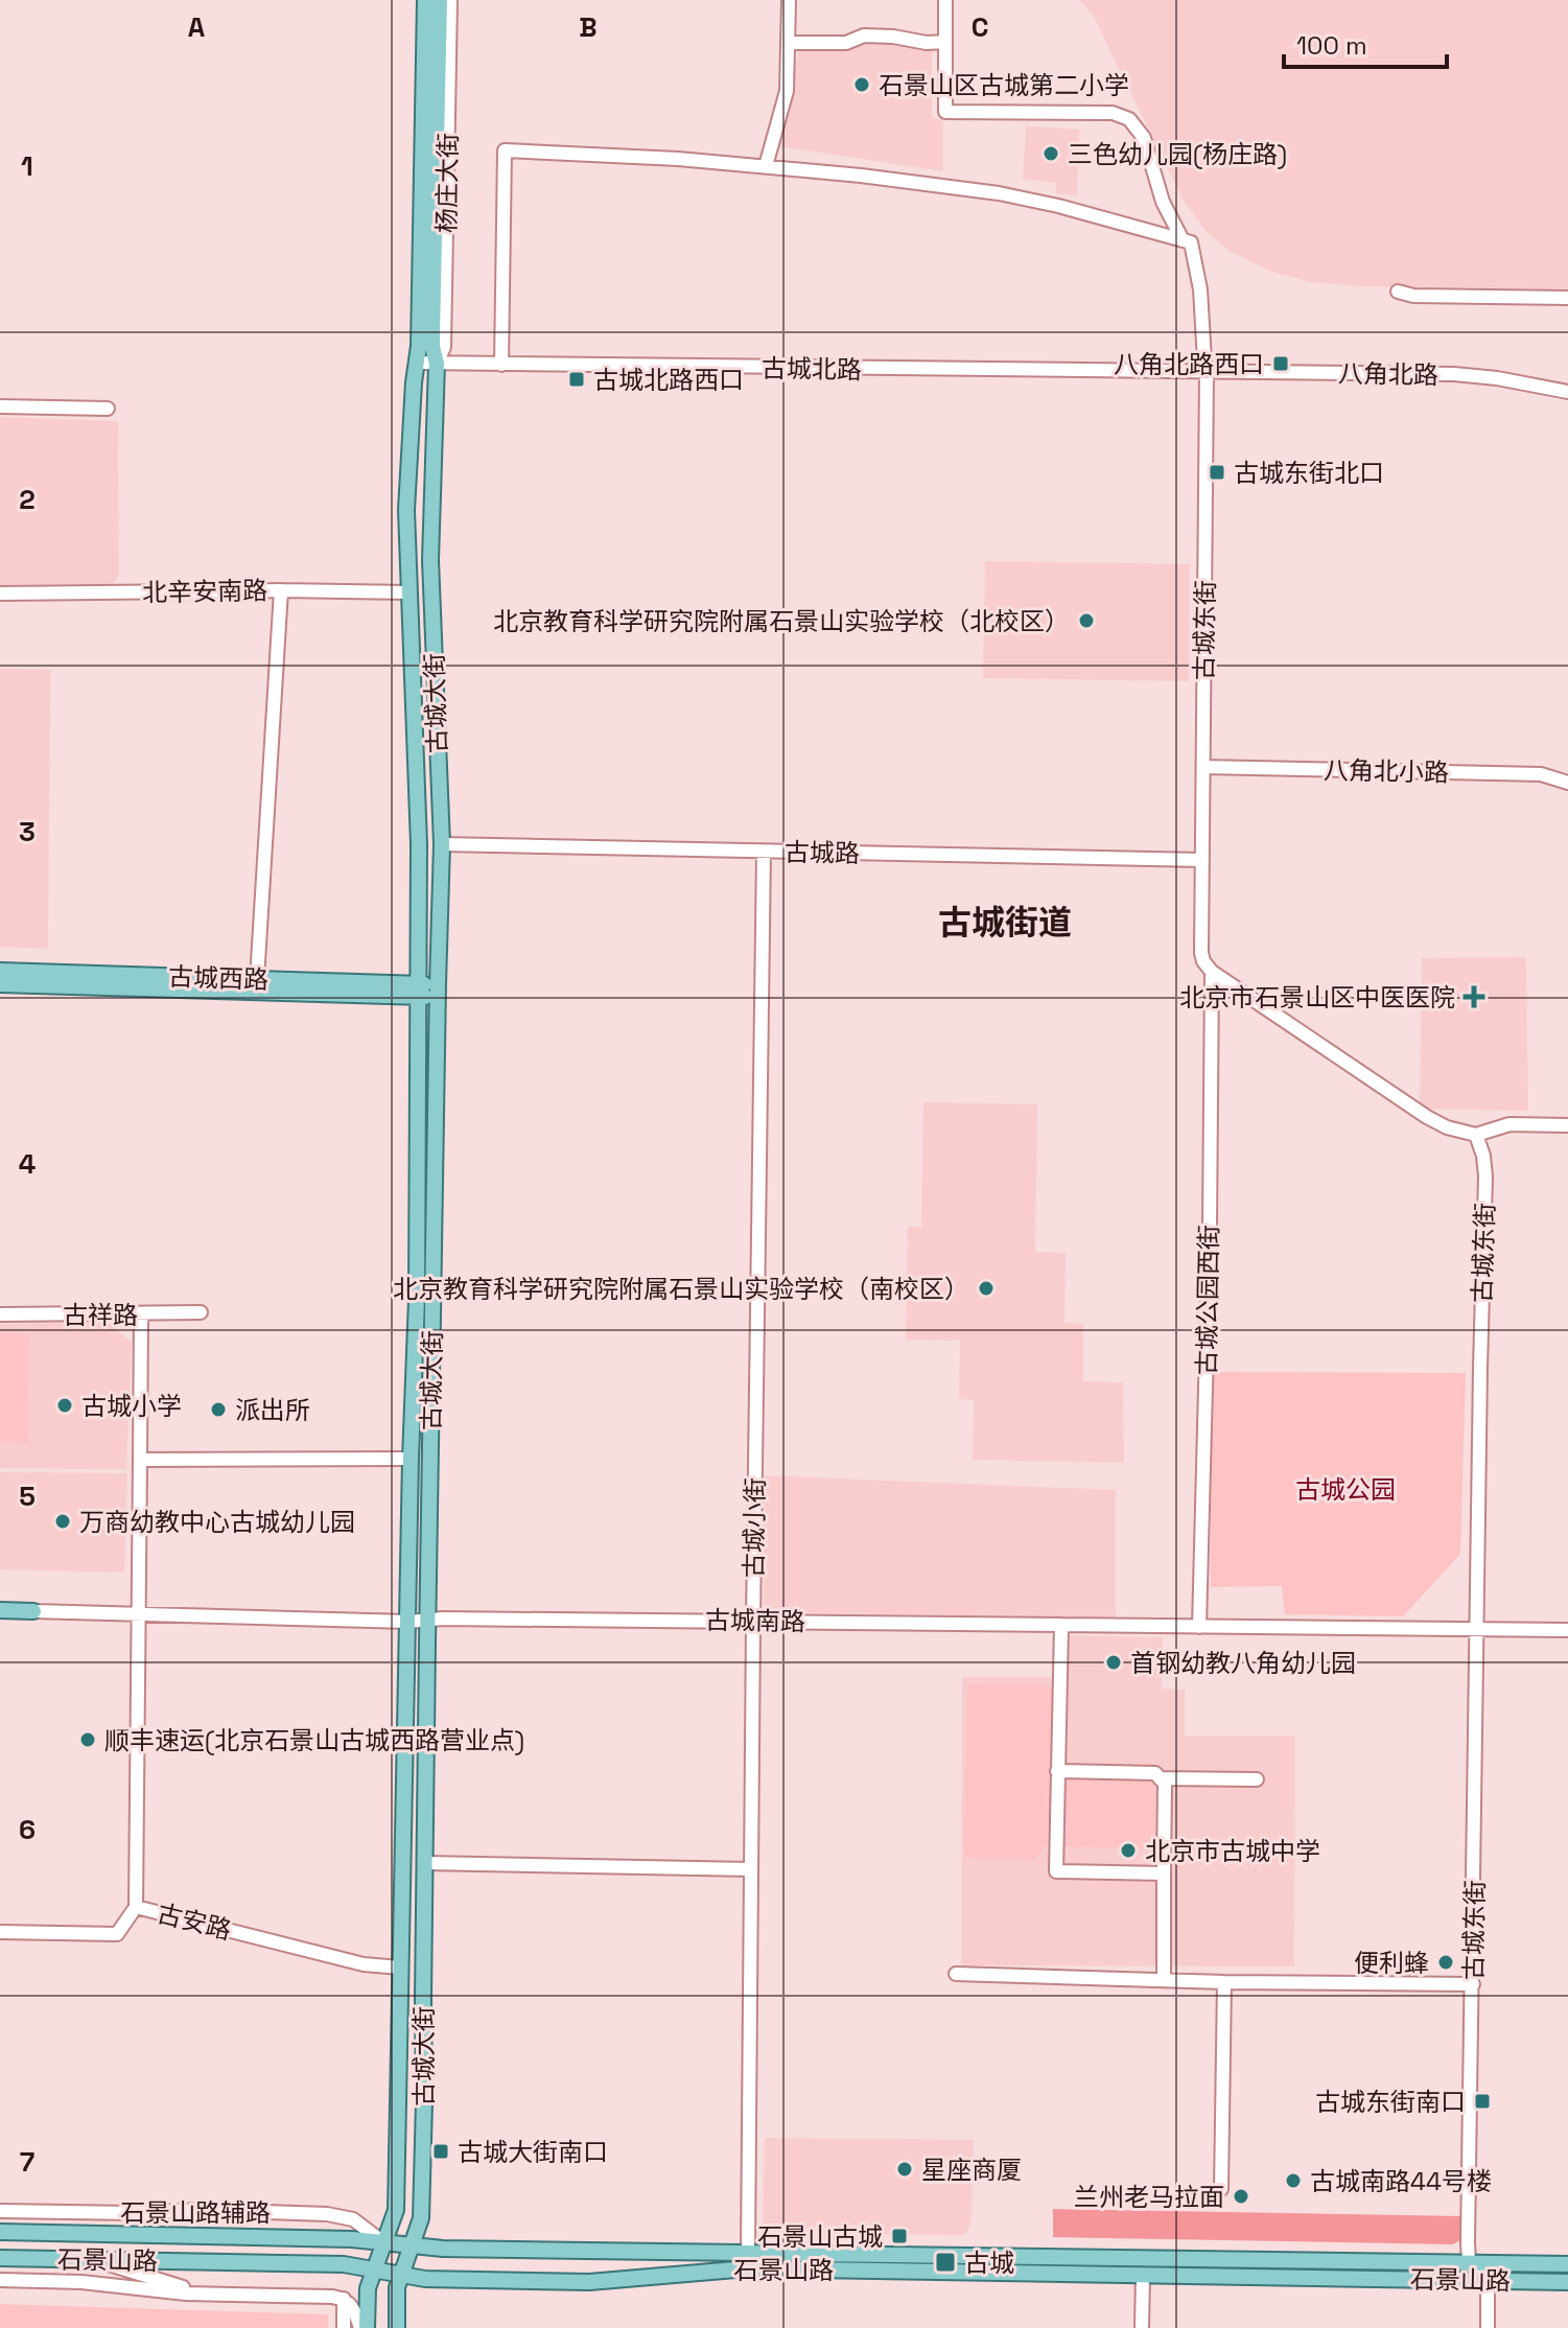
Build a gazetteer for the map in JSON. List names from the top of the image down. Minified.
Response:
{"streets":{"main road":["杨庄大街","古城大街","古城西路","石景山路"],"street":["古城北路","八角北路","北辛安南路","古城东街","八角北小路","古城路","古城公园西街","古祥路","古城小街","古城南路","古安路","石景山路辅路"]},"crossings":[["杨庄大街","古城北路"],["杨庄大街","古城大街"],["古城北路","八角北路"],["古城北路","古城东街"],["古城北路","古城大街"],["八角北路","古城东街"],["北辛安南路","古城大街"],["古城东街","八角北小路"],["古城东街","古城路"],["古城东街","古城公园西街"],["古城东街","古城南路"],["古城东街","石景山路"],["古城大街","古城路"],["古城大街","古城西路"],["古城大街","古城南路"],["古城大街","古安路"],["古城大街","石景山路辅路"],["古城大街","石景山路"],["古城路","古城小街"],["古城公园西街","古城南路"],["古城小街","古城南路"],["古城小街","石景山路"],["石景山路辅路","石景山路"]],"districts":["古城街道"],"parks":["古城公园"],"places":{"other":["石景山区古城第二小学","三色幼儿园(杨庄路)","北京教育科学研究院附属石景山实验学校（北校区）","北京教育科学研究院附属石景山实验学校（南校区）","古城小学","派出所","万商幼教中心古城幼儿园","首钢幼教八角幼儿园","顺丰速运(北京石景山古城西路营业点)","北京市古城中学","便利蜂","星座商厦","古城南路44号楼","兰州老马拉面"],"transit":["八角北路西口","古城北路西口","古城东街北口","古城东街南口","古城大街南口","石景山古城","古城"],"health":["北京市石景山区中医医院"]},"scale_bar":"100 m","grid":{"columns":["A","B","C"],"rows":["1","2","3","4","5","6","7"]}}
